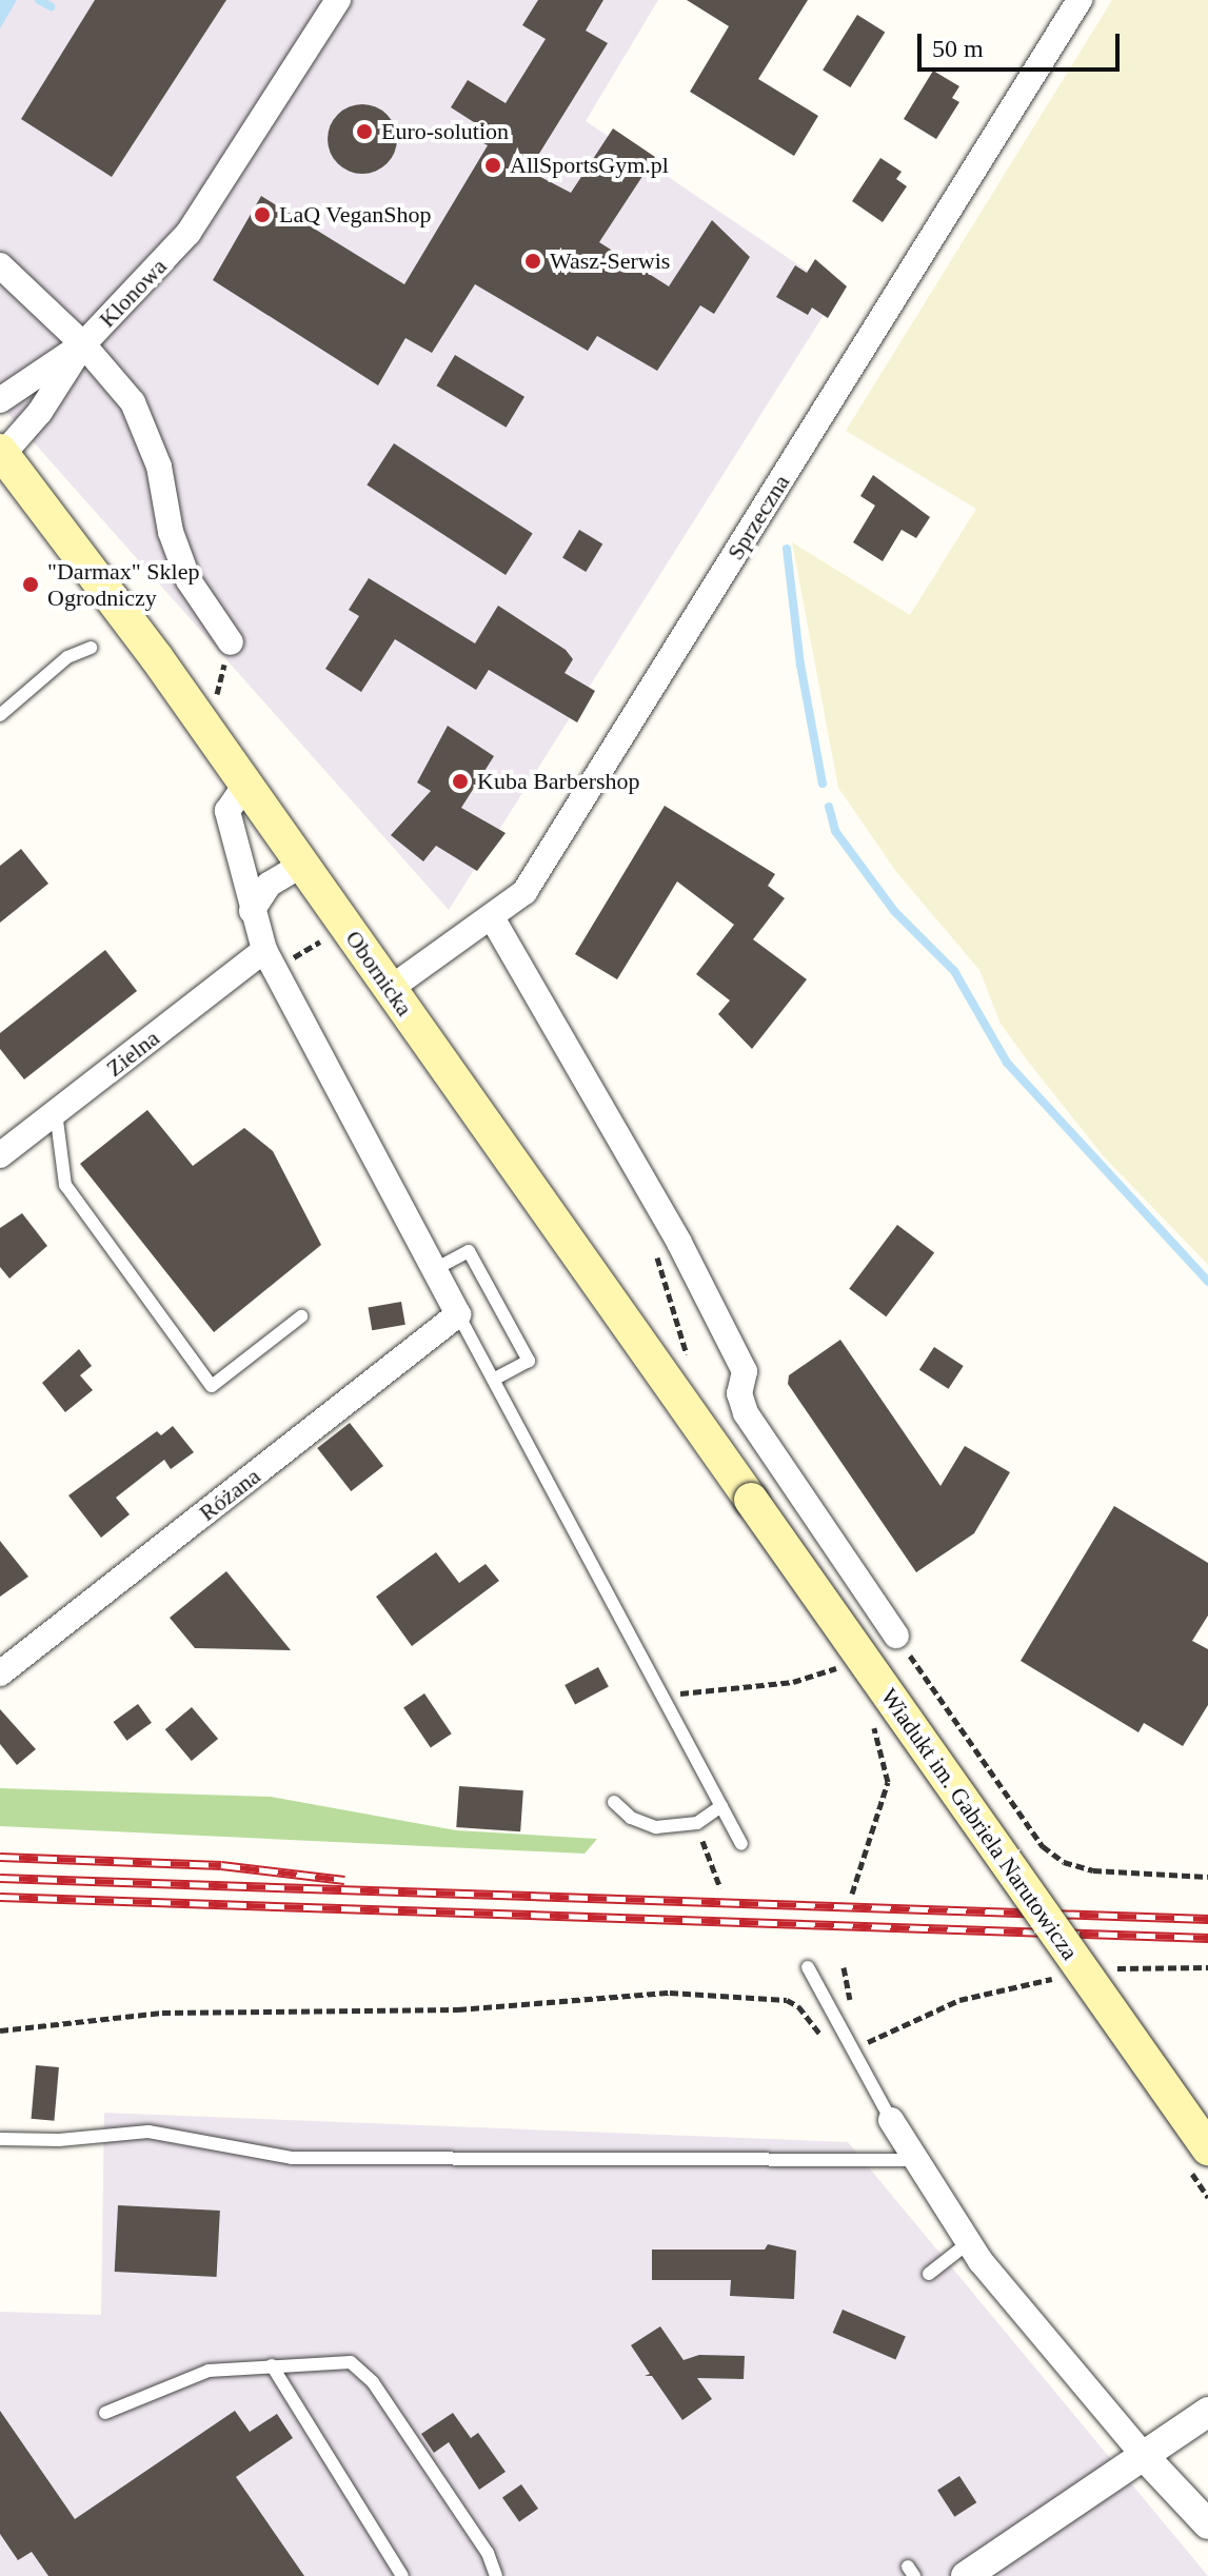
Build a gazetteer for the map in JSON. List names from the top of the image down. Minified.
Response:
{"streets":{"main road":["Obornicka","Wiadukt im. Gabriela Narutowicza"],"street":["Klonowa","Sprzeczna","Zielna","Różana"]},"crossings":[["Sprzeczna","Obornicka"],["Obornicka","Wiadukt im. Gabriela Narutowicza"]],"places":["Euro-solution","AllSportsGym.pl","LaQ VeganShop","Wasz-Serwis","\"Darmax\" Sklep Ogrodniczy","Kuba Barbershop"],"scale_bar":"50 m"}
